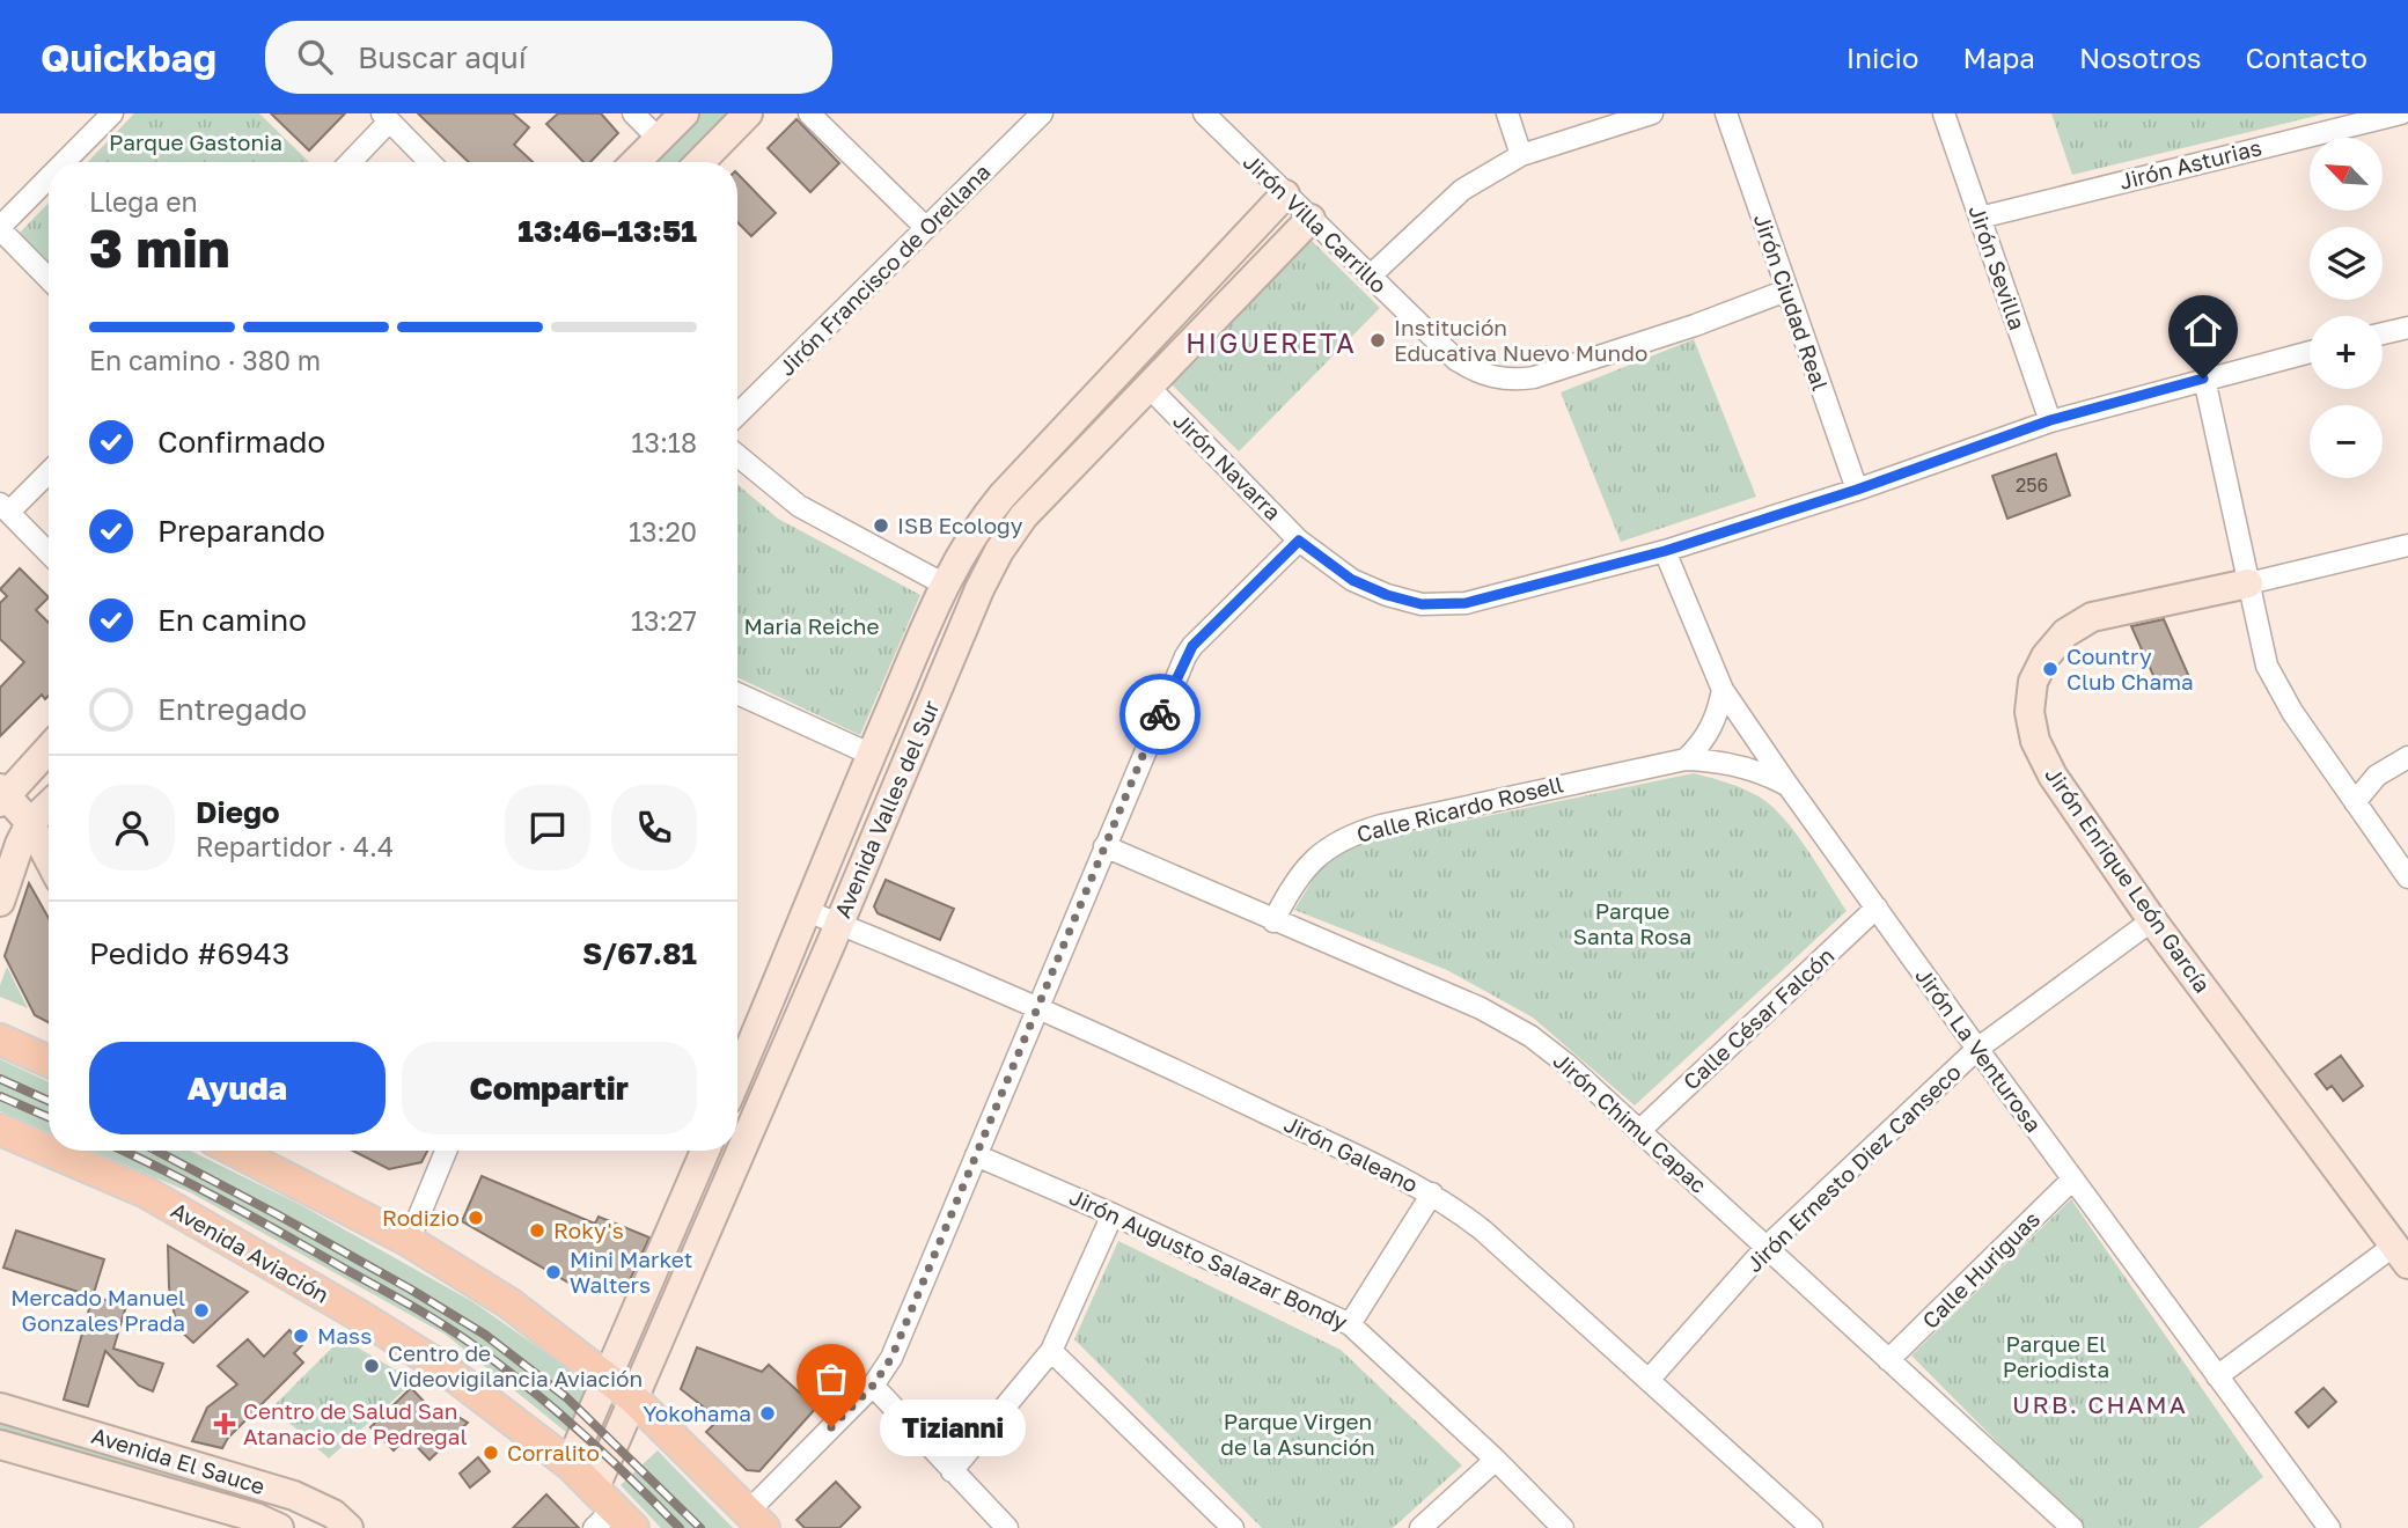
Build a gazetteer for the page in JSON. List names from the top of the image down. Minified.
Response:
{"streets":{"main road":["Avenida Aviación"],"street":["Jirón Asturias","Jirón Villa Carrillo","Jirón Sevilla","Jirón Francisco de Orellana","Jirón Ciudad Real","Jirón Navarra","Avenida Valles del Sur","Calle Ricardo Rosell","Jirón Enrique León García","Calle César Falcón","Jirón La Venturosa","Jirón Chimu Capac","Jirón Galeano","Jirón Ernesto Diez Canseco","Jirón Augusto Salazar Bondy","Calle Huriguas","Avenida El Sauce"]},"crossings":[["Jirón Asturias","Jirón Sevilla"],["Jirón Villa Carrillo","Jirón Ciudad Real"],["Jirón Villa Carrillo","Avenida Valles del Sur"],["Jirón Sevilla","Jirón Navarra"],["Jirón Ciudad Real","Jirón Navarra"],["Jirón Navarra","Avenida Valles del Sur"],["Jirón Navarra","Jirón La Venturosa"],["Avenida Valles del Sur","Jirón Galeano"],["Avenida Valles del Sur","Avenida Aviación"],["Calle Ricardo Rosell","Jirón La Venturosa"],["Calle Ricardo Rosell","Jirón Chimu Capac"],["Jirón Enrique León García","Jirón Ernesto Diez Canseco"],["Calle César Falcón","Jirón La Venturosa"],["Calle César Falcón","Jirón Chimu Capac"],["Jirón La Venturosa","Jirón Ernesto Diez Canseco"],["Jirón La Venturosa","Calle Huriguas"],["Jirón Chimu Capac","Jirón Ernesto Diez Canseco"],["Jirón Chimu Capac","Calle Huriguas"],["Jirón Galeano","Jirón Ernesto Diez Canseco"]],"districts":["HIGUERETA","URB. CHAMA"],"parks":["Parque Gastonia","Maria Reiche","Parque Santa Rosa","Parque El Periodista","Parque Virgen de la Asunción"],"places":{"other":["Institución Educativa Nuevo Mundo","ISB Ecology","Country Club Chama","Rodizio","Roky's","Mini Market Walters","Mercado Manuel Gonzales Prada","Mass","Centro de Videovigilancia Aviación","Yokohama","Tizianni","Corralito"],"health":["Centro de Salud San Atanacio de Pedregal"]},"house_numbers":["256"],"north":"top left","page":{"header":"Quickbag","search":"Buscar aquí","nav":["Inicio","Mapa","Nosotros","Contacto"],"map_buttons":["+","−"],"heading":["3 min","Llega en","13:46–13:51"],"panel":["Diego","Repartidor · 4.4","Pedido #6943","S/67.81"],"bar":"En camino · 380 m","list":[["Confirmado","13:18"],["Preparando","13:20"],["En camino","13:27"],"Entregado"],"buttons":["Ayuda","Compartir"],"bubble":"Tizianni"}}
